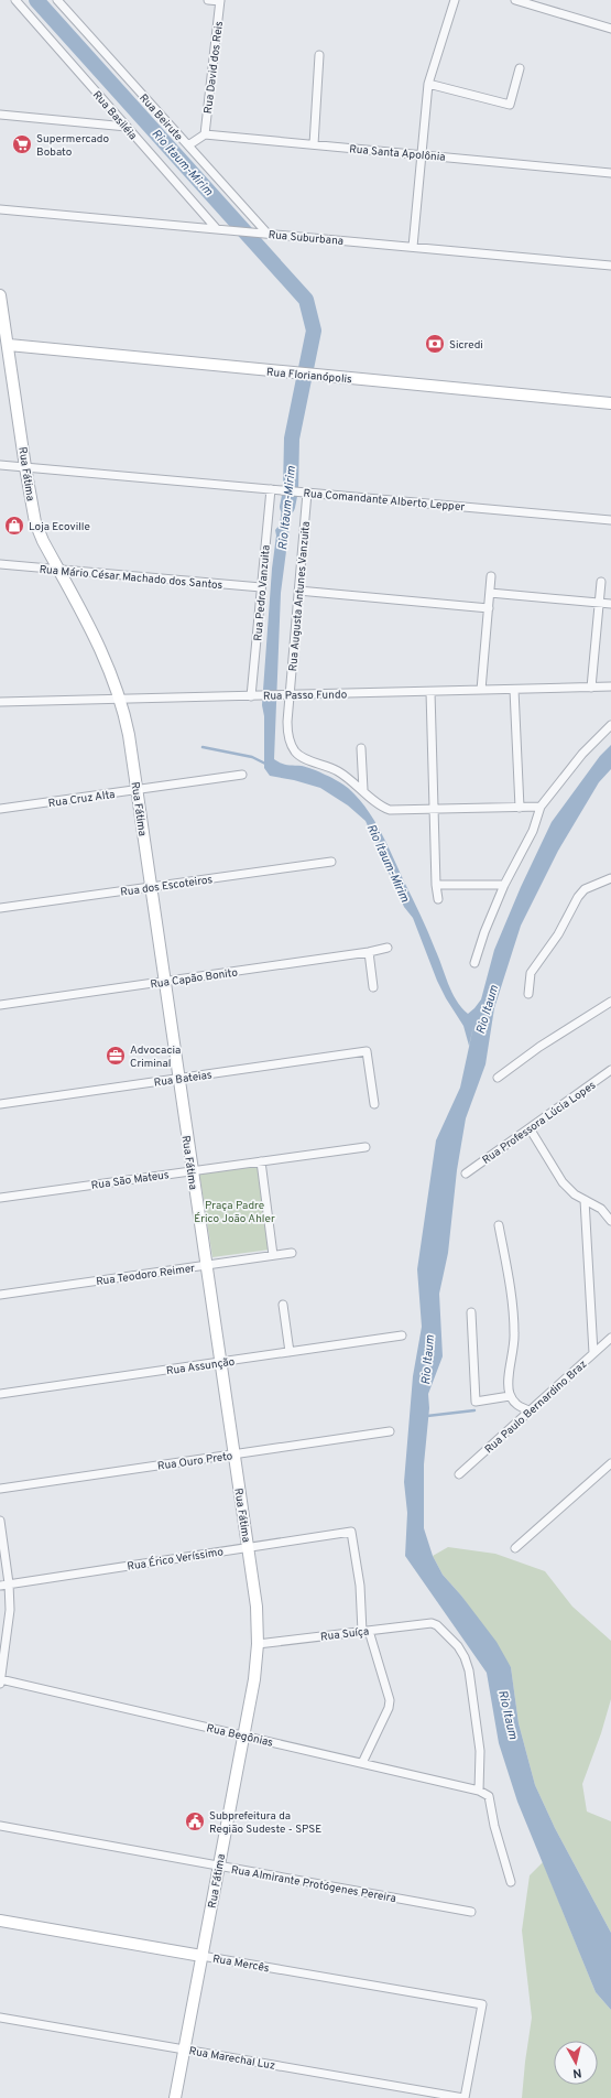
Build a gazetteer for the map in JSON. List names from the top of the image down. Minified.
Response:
{"streets":{"main road":["Rua Florianópolis","Rua Fátima","Rua Mercês"],"street":["Rua David dos Reis","Rua Basiléia","Rua Beirute","Rua Santa Apolônia","Rua Suburbana","Rua Comandante Alberto Lepper","Rua Mário César Machado dos Santos","Rua Pedro Vanzuita","Rua Augusta Antunes Vanzuita","Rua Passo Fundo","Rua Cruz Alta","Rua dos Escoteiros","Rua Capão Bonito","Rua Bateias","Rua Professora Lúcia Lopes","Rua São Mateus","Rua Teodoro Reimer","Rua Assunção","Rua Paulo Bernardino Braz","Rua Ouro Preto","Rua Érico Veríssimo","Rua Suíça","Rua Begônias","Rua Almirante Protógenes Pereira","Rua Marechal Luz"]},"crossings":[["Rua David dos Reis","Rua Santa Apolônia"],["Rua Basiléia","Rua Suburbana"],["Rua Beirute","Rua Suburbana"],["Rua Florianópolis","Rua Fátima"],["Rua Fátima","Rua Comandante Alberto Lepper"],["Rua Fátima","Rua Mário César Machado dos Santos"],["Rua Fátima","Rua Passo Fundo"],["Rua Fátima","Rua Cruz Alta"],["Rua Fátima","Rua dos Escoteiros"],["Rua Fátima","Rua Capão Bonito"],["Rua Fátima","Rua Bateias"],["Rua Fátima","Rua São Mateus"],["Rua Fátima","Rua Teodoro Reimer"],["Rua Fátima","Rua Assunção"],["Rua Fátima","Rua Ouro Preto"],["Rua Fátima","Rua Érico Veríssimo"],["Rua Fátima","Rua Suíça"],["Rua Fátima","Rua Begônias"],["Rua Fátima","Rua Almirante Protógenes Pereira"],["Rua Fátima","Rua Mercês"],["Rua Fátima","Rua Marechal Luz"],["Rua Comandante Alberto Lepper","Rua Pedro Vanzuita"],["Rua Comandante Alberto Lepper","Rua Augusta Antunes Vanzuita"],["Rua Mário César Machado dos Santos","Rua Pedro Vanzuita"],["Rua Pedro Vanzuita","Rua Passo Fundo"],["Rua Augusta Antunes Vanzuita","Rua Passo Fundo"],["Rua Érico Veríssimo","Rua Suíça"],["Rua Suíça","Rua Begônias"],["Rua Mercês","Rua Marechal Luz"]],"water":["Rio Itaum-Mirim","Rio Itaum"],"parks":["Praça Padre Érico João Ahler"],"places":{"supermarket":["Supermercado Bobato"],"bank":["Sicredi"],"shop":["Loja Ecoville"],"office":["Advocacia Criminal"],"public building":["Subprefeitura da Região Sudeste - SPSE"]},"north":"bottom"}
